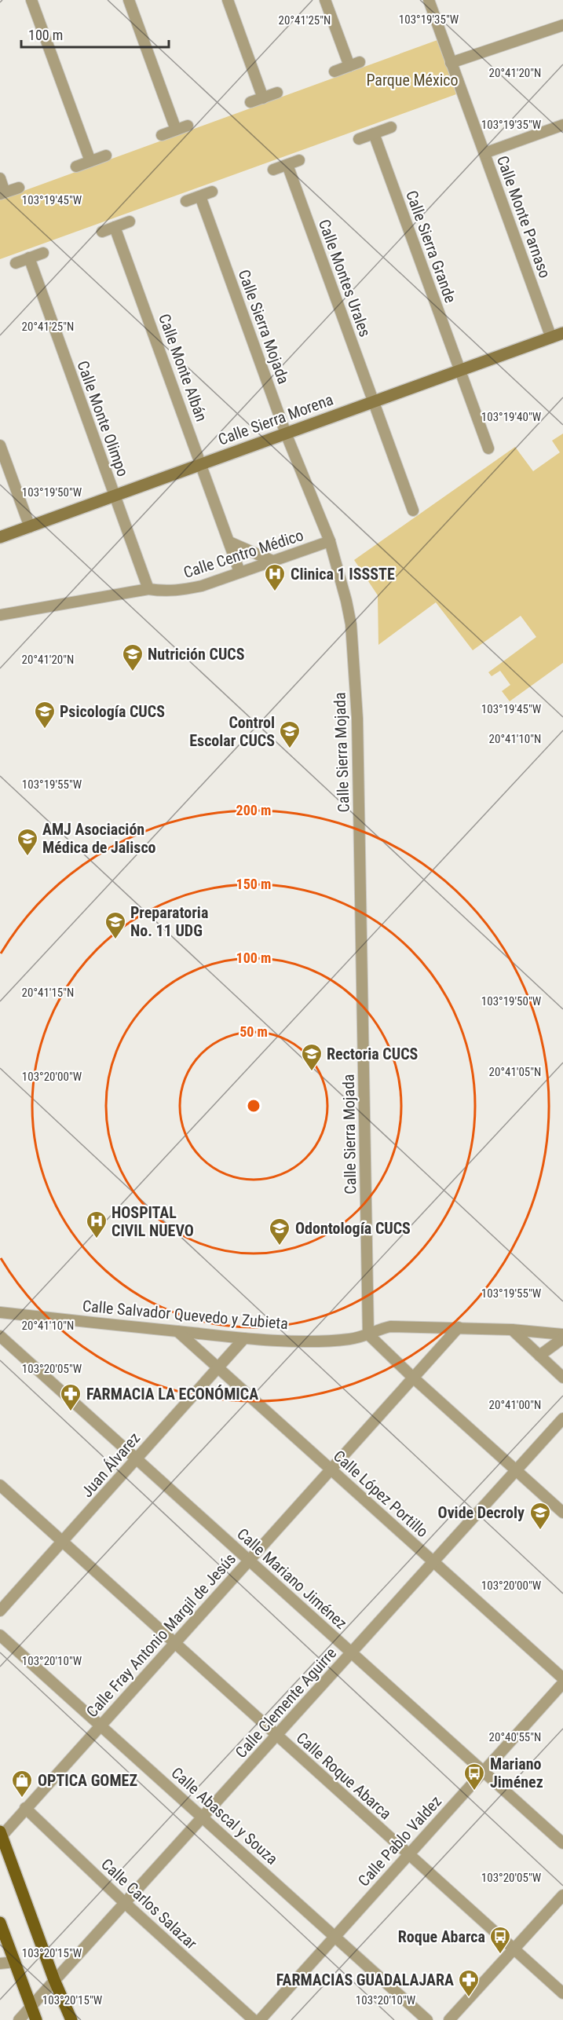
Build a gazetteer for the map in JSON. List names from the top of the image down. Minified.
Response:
{"streets":{"street":["Calle Monte Parnaso","Calle Sierra Grande","Calle Montes Urales","Calle Sierra Mojada","Calle Monte Albán","Calle Monte Olimpo","Calle Sierra Morena","Calle Centro Médico","Calle Salvador Quevedo y Zubieta","Juan Álvarez","Calle López Portillo","Calle Mariano Jiménez","Calle Fray Antonio Margil de Jesús","Calle Clemente Aguirre","Calle Roque Abarca","Calle Abascal y Souza","Calle Pablo Valdez","Calle Carlos Salazar"]},"crossings":[["Calle Monte Parnaso","Calle Sierra Morena"],["Calle Sierra Grande","Calle Sierra Morena"],["Calle Montes Urales","Calle Sierra Morena"],["Calle Sierra Mojada","Calle Sierra Morena"],["Calle Sierra Mojada","Calle Centro Médico"],["Calle Sierra Mojada","Calle Salvador Quevedo y Zubieta"],["Calle Monte Albán","Calle Sierra Morena"],["Calle Monte Albán","Calle Centro Médico"],["Calle Monte Olimpo","Calle Sierra Morena"],["Calle Monte Olimpo","Calle Centro Médico"],["Calle Salvador Quevedo y Zubieta","Juan Álvarez"],["Calle Salvador Quevedo y Zubieta","Calle López Portillo"],["Calle Salvador Quevedo y Zubieta","Calle Fray Antonio Margil de Jesús"],["Juan Álvarez","Calle López Portillo"],["Juan Álvarez","Calle Mariano Jiménez"],["Juan Álvarez","Calle Roque Abarca"],["Calle López Portillo","Calle Fray Antonio Margil de Jesús"],["Calle López Portillo","Calle Clemente Aguirre"],["Calle Mariano Jiménez","Calle Fray Antonio Margil de Jesús"],["Calle Mariano Jiménez","Calle Clemente Aguirre"],["Calle Mariano Jiménez","Calle Pablo Valdez"],["Calle Fray Antonio Margil de Jesús","Calle Roque Abarca"],["Calle Fray Antonio Margil de Jesús","Calle Abascal y Souza"],["Calle Fray Antonio Margil de Jesús","Calle Carlos Salazar"],["Calle Clemente Aguirre","Calle Roque Abarca"],["Calle Clemente Aguirre","Calle Abascal y Souza"],["Calle Clemente Aguirre","Calle Carlos Salazar"],["Calle Roque Abarca","Calle Pablo Valdez"],["Calle Abascal y Souza","Calle Pablo Valdez"]],"parks":["Parque México"],"places":{"hospital":["Clinica 1 ISSSTE","HOSPITAL CIVIL NUEVO"],"school or university":["Nutrición CUCS","Psicología CUCS","Control Escolar CUCS","AMJ Asociación Médica de Jalisco","Preparatoria No. 11 UDG","Rectoria CUCS","Odontología CUCS","Ovide Decroly"],"pharmacy":["FARMACIA LA ECONÓMICA","FARMACIAS GUADALAJARA"],"bus stop":["Mariano Jiménez","Roque Abarca"],"shop":["OPTICA GOMEZ"]},"scale_bar":"100 m","coordinates":["103°19'35\"W","20°41'25\"N","20°41'20\"N","103°19'45\"W","103°19'40\"W","103°19'50\"W","20°41'10\"N","103°19'55\"W","20°41'15\"N","20°41'05\"N","103°20'00\"W","103°20'05\"W","20°41'00\"N","103°20'10\"W","20°40'55\"N","103°20'15\"W"],"rings":["200 m","150 m","100 m","50 m"]}
